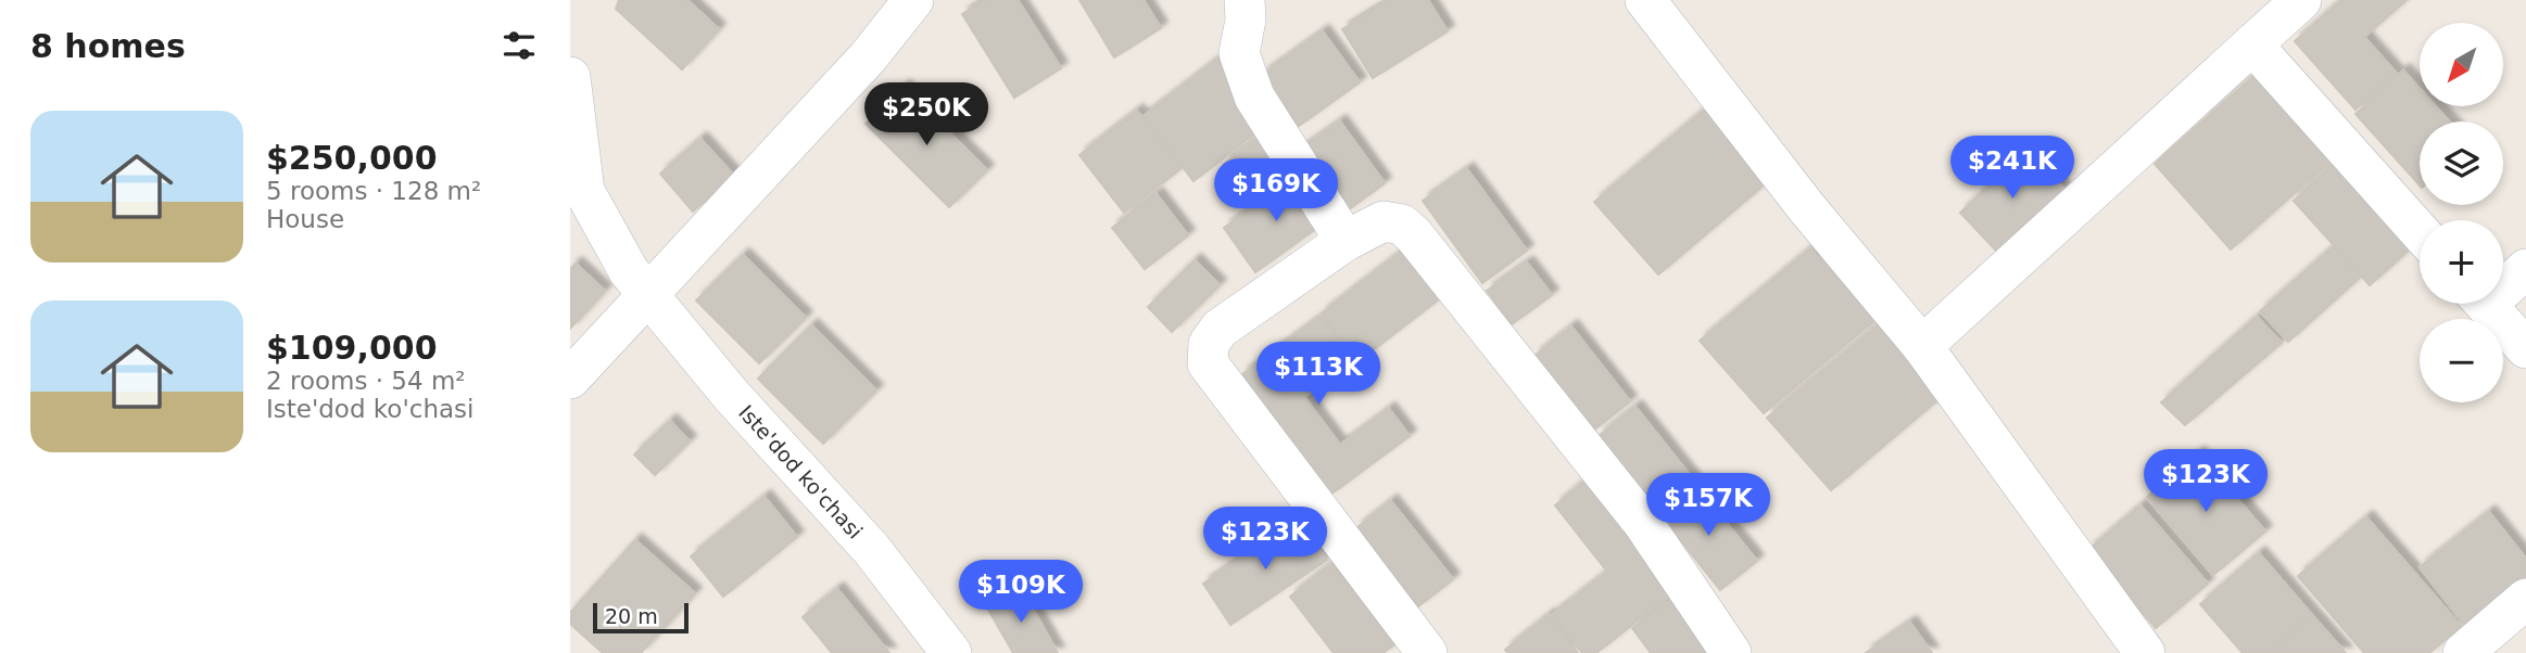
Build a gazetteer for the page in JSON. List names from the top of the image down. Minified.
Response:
{"streets":{"street":["Iste'dod ko'chasi"]},"scale_bar":"20 m","north":"bottom left","page":{"heading":"8 homes","map_buttons":["+","−"],"price":["$250K","$241K","$169K","$113K","$123K","$157K","$123K","$109K"],"list":[{"name":"$250,000","note":"5 rooms · 128 m² · House"},{"name":"$109,000","note":"2 rooms · 54 m² · Iste'dod ko'chasi"}],"scale":"20 m"}}
